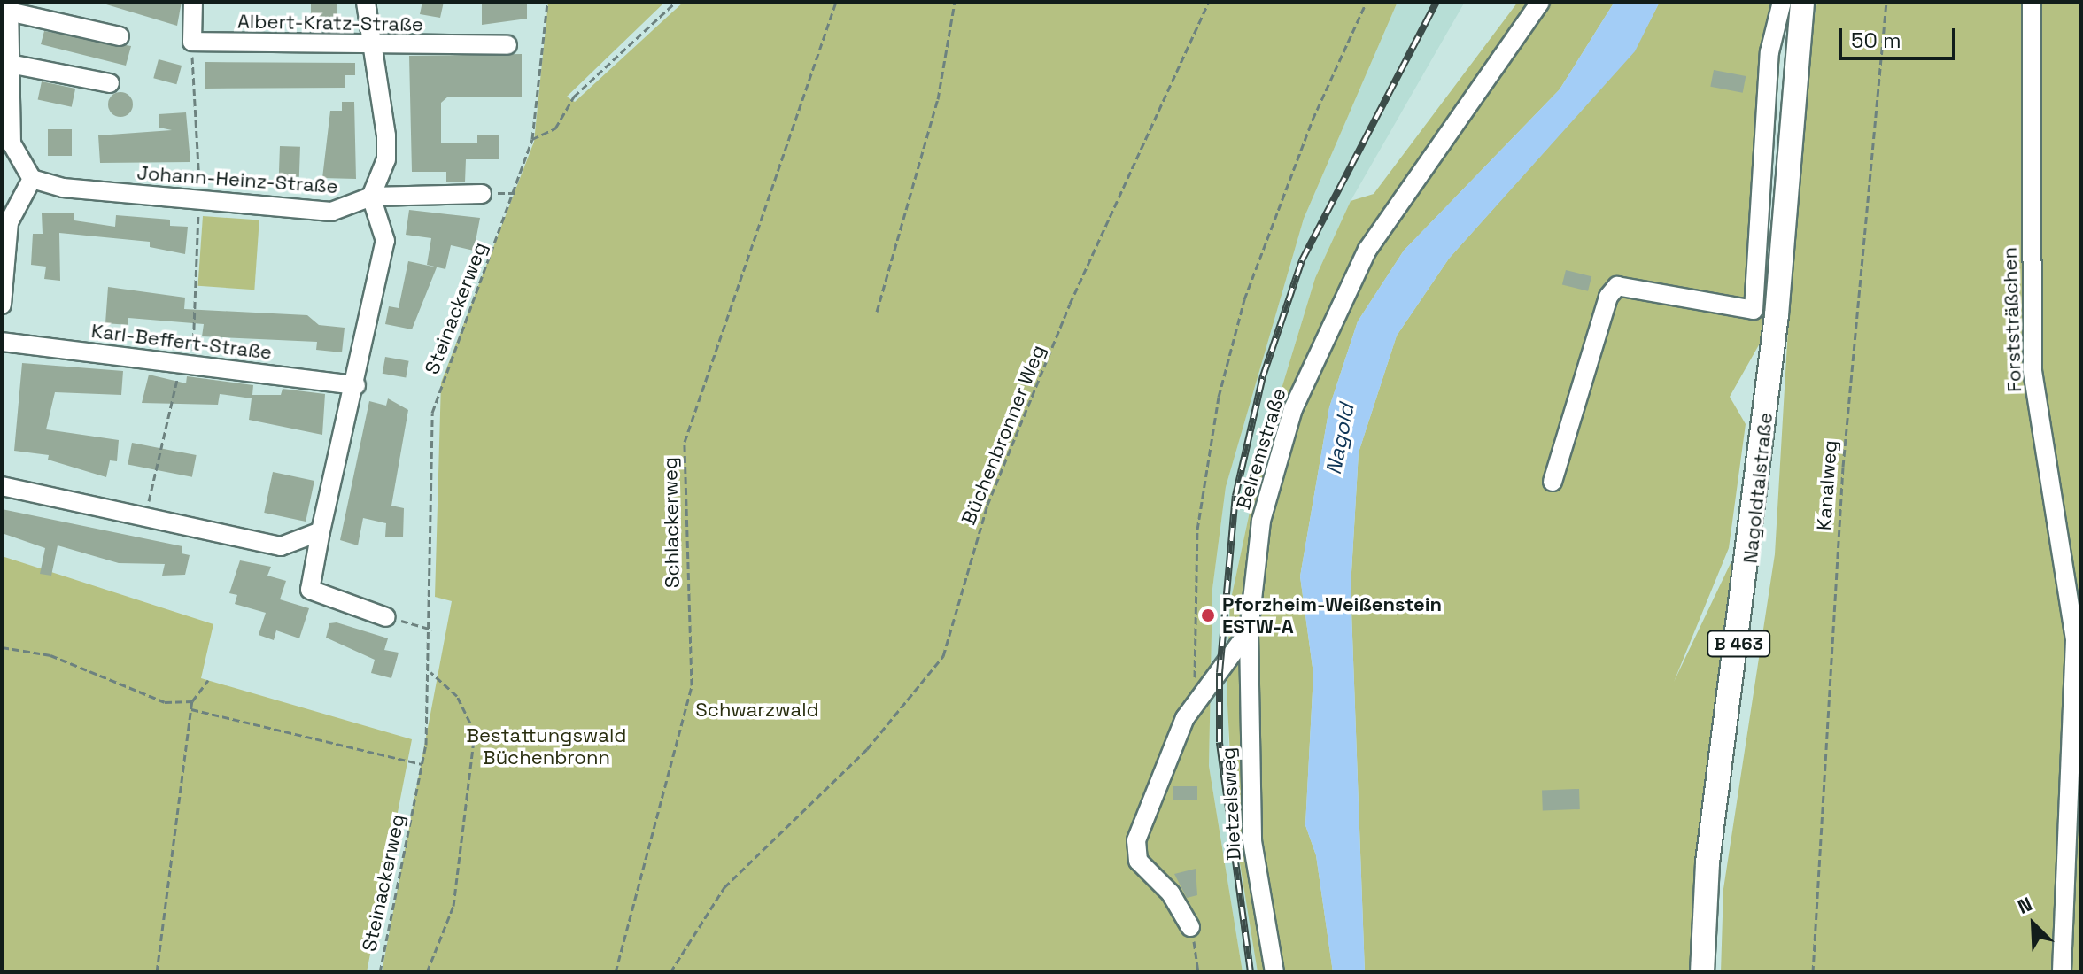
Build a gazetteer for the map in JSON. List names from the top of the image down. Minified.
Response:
{"streets":{"main road":["Nagoldtalstraße","B 463"],"street":["Albert-Kratz-Straße","Johann-Heinz-Straße","Forststräßchen","Karl-Beffert-Straße","Belremstraße","Dietzelsweg"],"path":["Steinackerweg","Büchenbronner Weg","Kanalweg","Schlackerweg"]},"crossings":[["Belremstraße","Dietzelsweg"]],"water":["Nagold"],"parks":["Schwarzwald","Bestattungswald Büchenbronn"],"places":["Pforzheim-Weißenstein ESTW-A"],"scale_bar":"50 m","north":"top left"}
